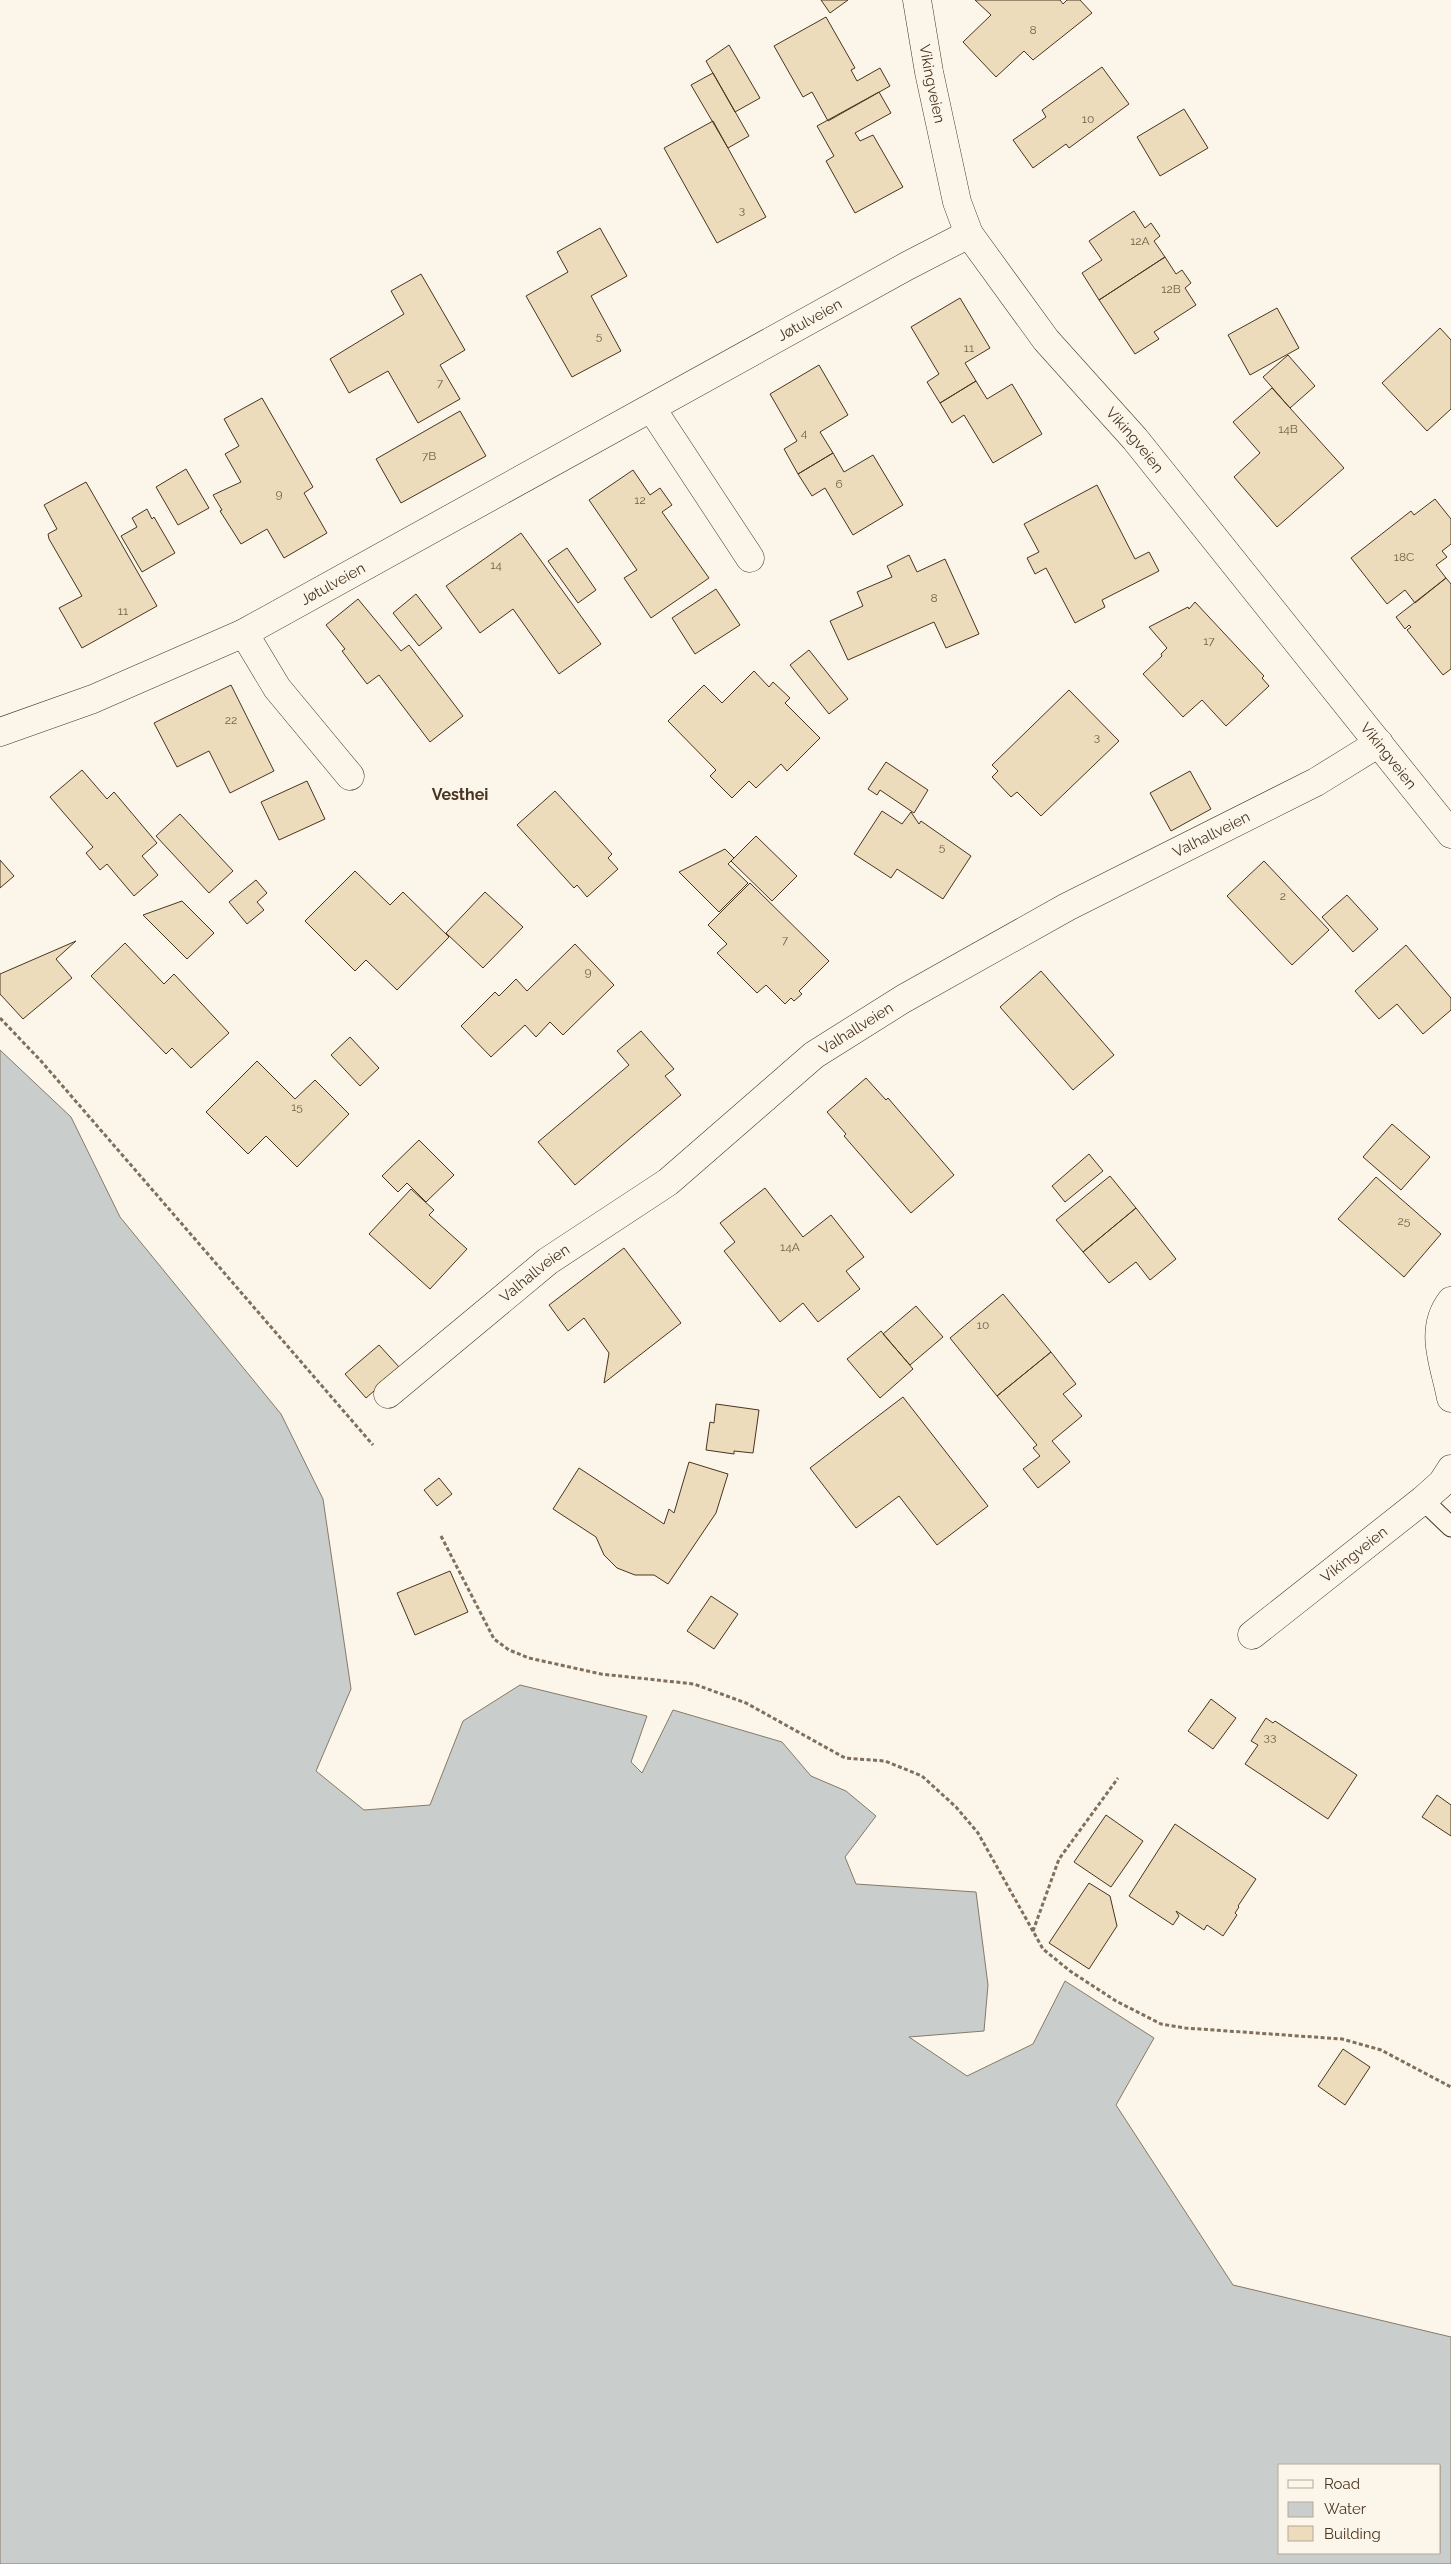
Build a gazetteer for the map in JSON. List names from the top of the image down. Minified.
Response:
{"streets":{"street":["Vikingveien","Jøtulveien","Valhallveien"]},"crossings":[["Vikingveien","Jøtulveien"],["Vikingveien","Valhallveien"]],"districts":["Vesthei"],"house_numbers":["8","10","3","12A","12B","5","11","7","14B","4","7B","6","9","12","18C","14","8","11","17","22","3","5","2","7","9","15","25","14A","10","33"],"legend":["Road","Water","Building"]}
